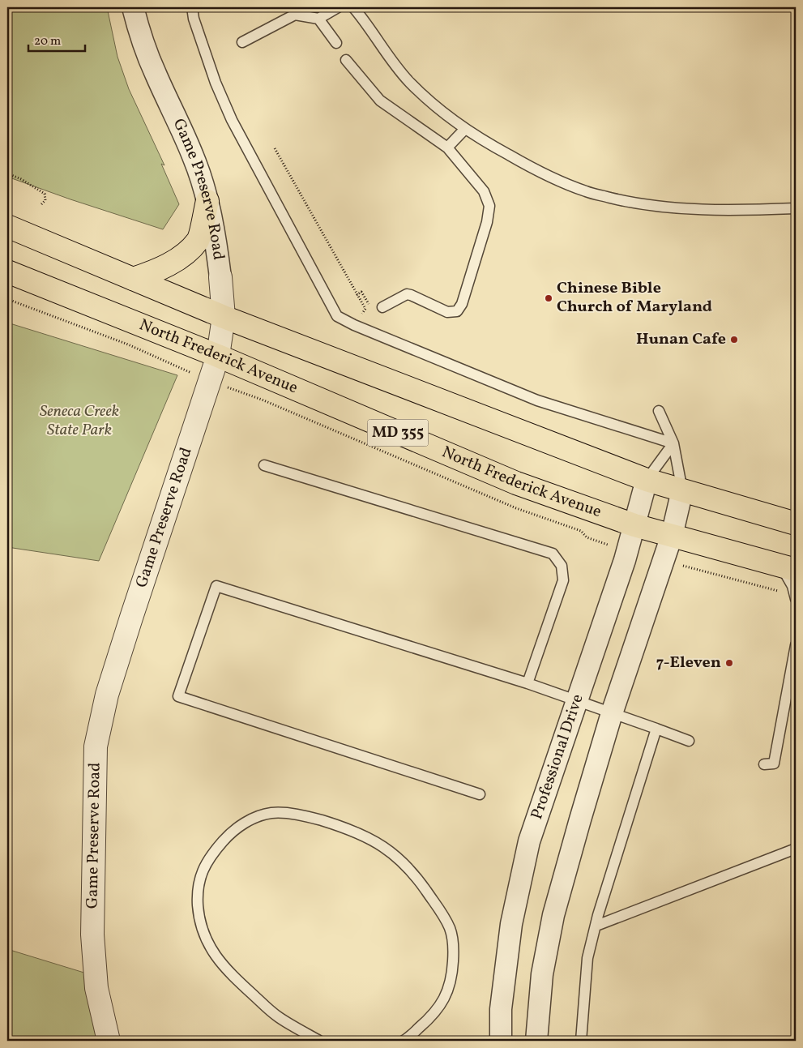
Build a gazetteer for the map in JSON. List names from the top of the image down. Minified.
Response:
{"streets":{"main road":["North Frederick Avenue","MD 355"],"street":["Game Preserve Road","Professional Drive"]},"crossings":[["Game Preserve Road","North Frederick Avenue"],["Game Preserve Road","MD 355"],["North Frederick Avenue","Professional Drive"],["MD 355","Professional Drive"]],"parks":["Seneca Creek State Park"],"places":["Chinese Bible Church of Maryland","Hunan Cafe","7-Eleven"],"scale_bar":"20 m"}
